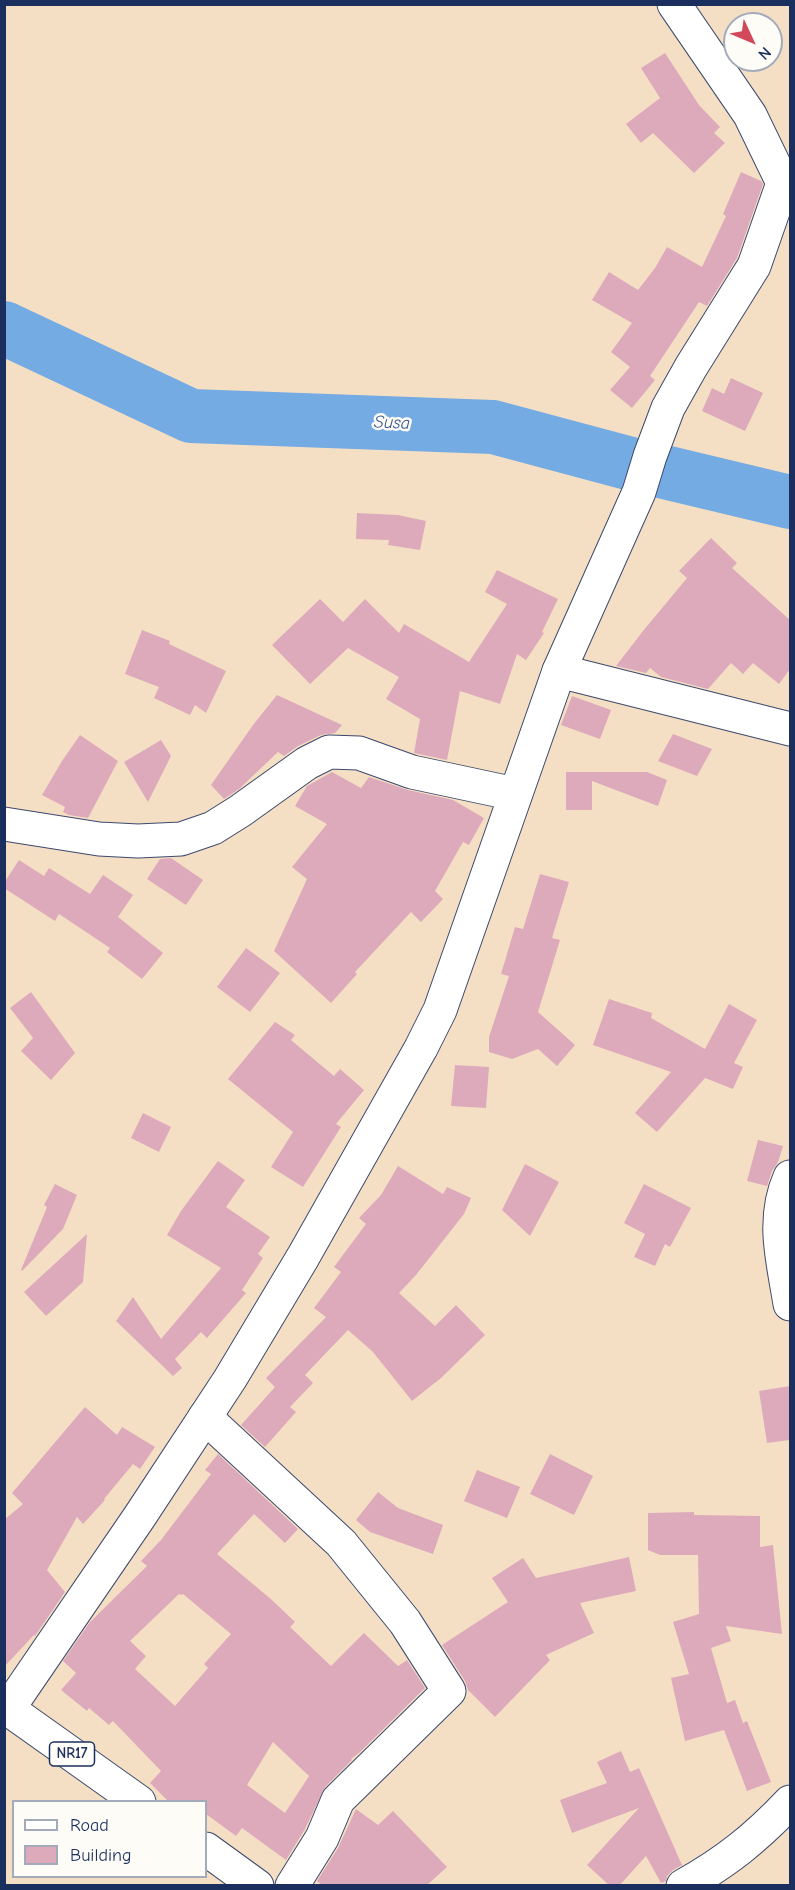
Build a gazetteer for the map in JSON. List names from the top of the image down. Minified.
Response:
{"streets":{"main road":["NR17"]},"water":["Susa"],"legend":["Road","Building"],"north":"bottom right"}
